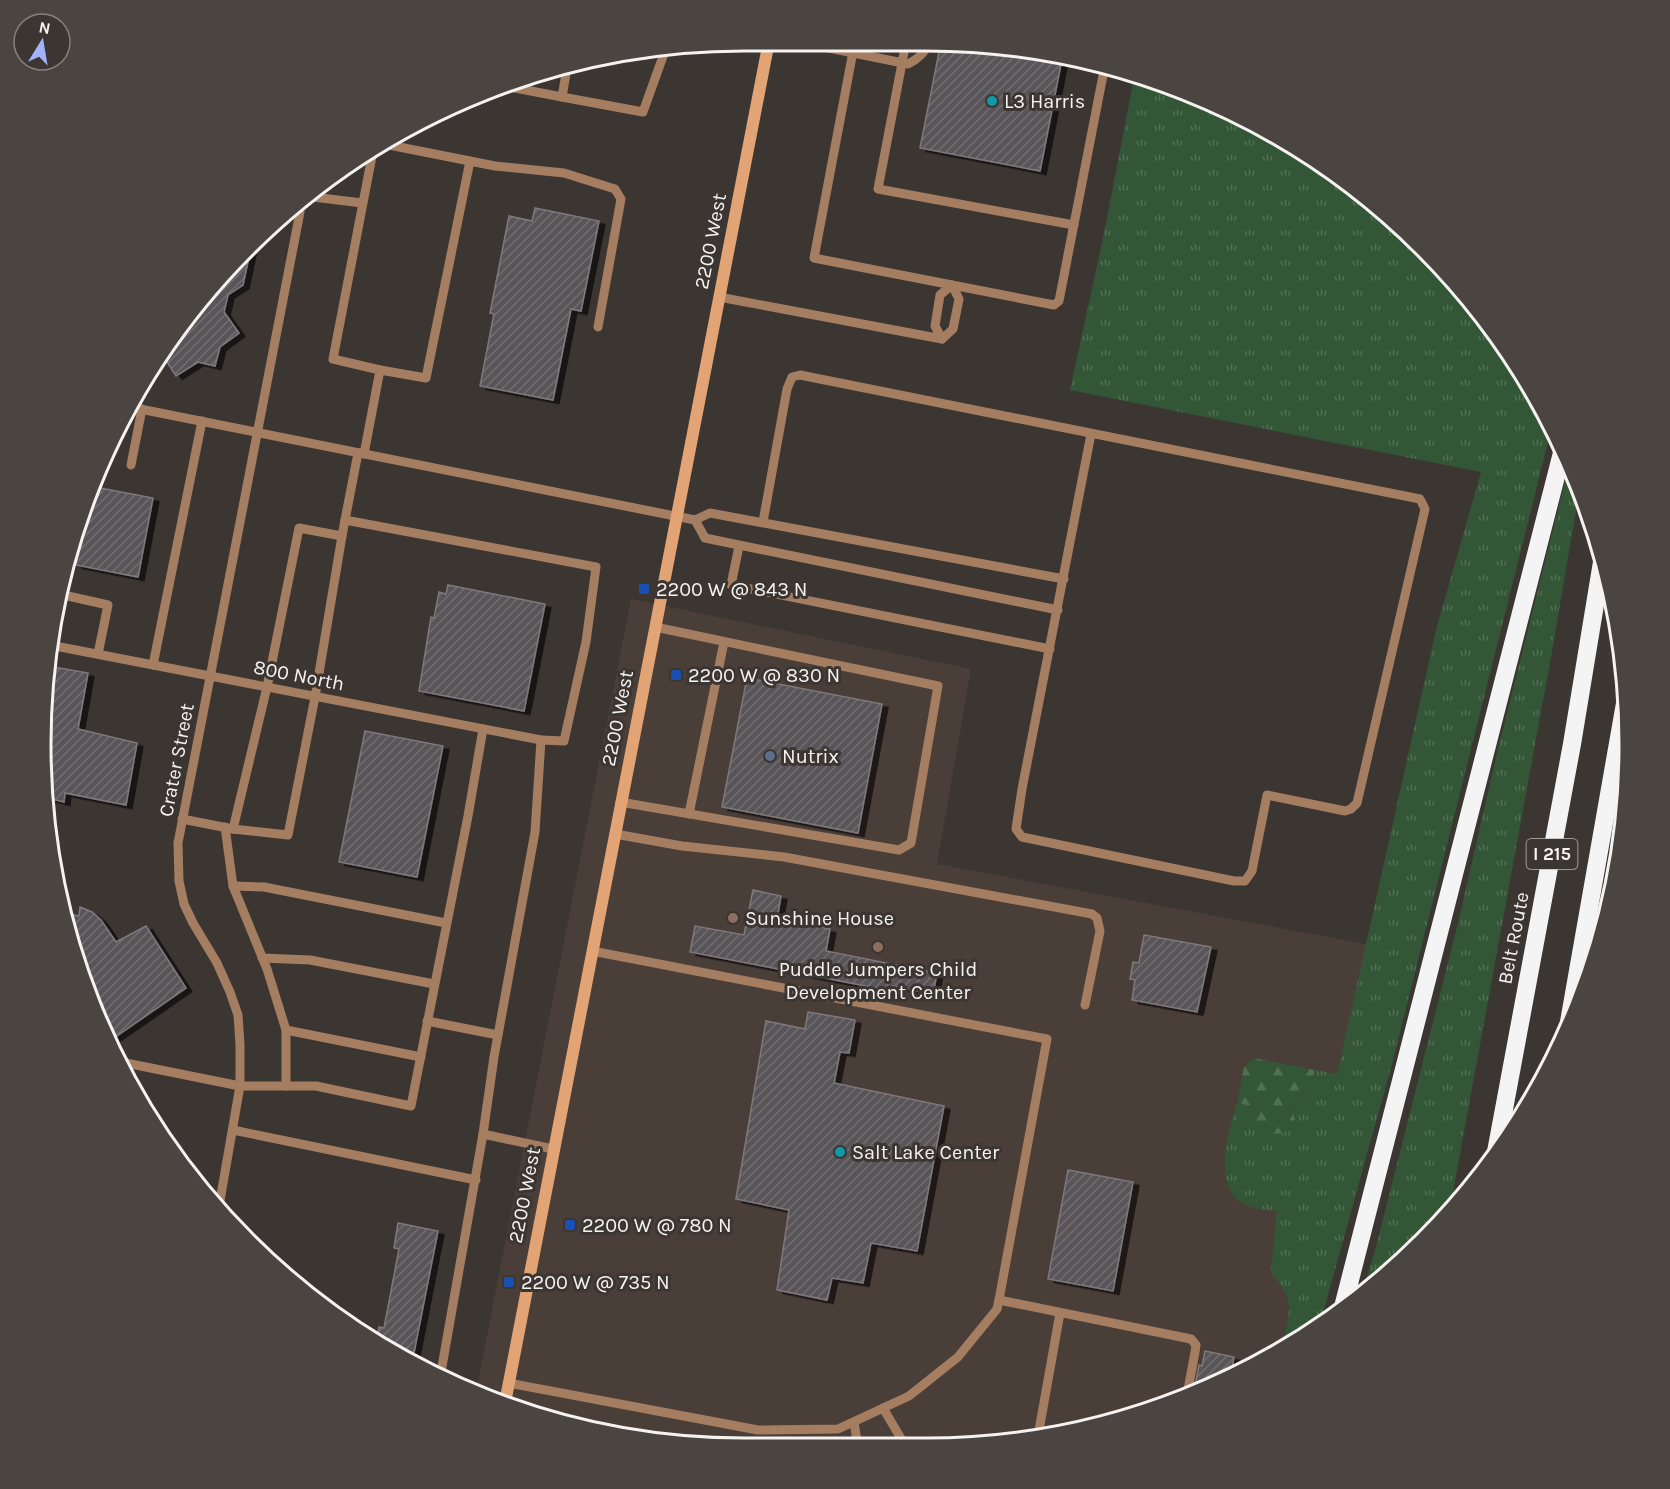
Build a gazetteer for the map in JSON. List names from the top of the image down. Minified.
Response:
{"streets":{"highway":["I 215","Belt Route"],"street":["2200 West"],"lane":["800 North","Crater Street"]},"crossings":[["800 North","Crater Street"]],"places":{"other":["L3 Harris","Nutrix","Sunshine House","Puddle Jumpers Child Development Center","Salt Lake Center"],"transit":["2200 W @ 843 N","2200 W @ 830 N","2200 W @ 780 N","2200 W @ 735 N"]},"north":"top"}
